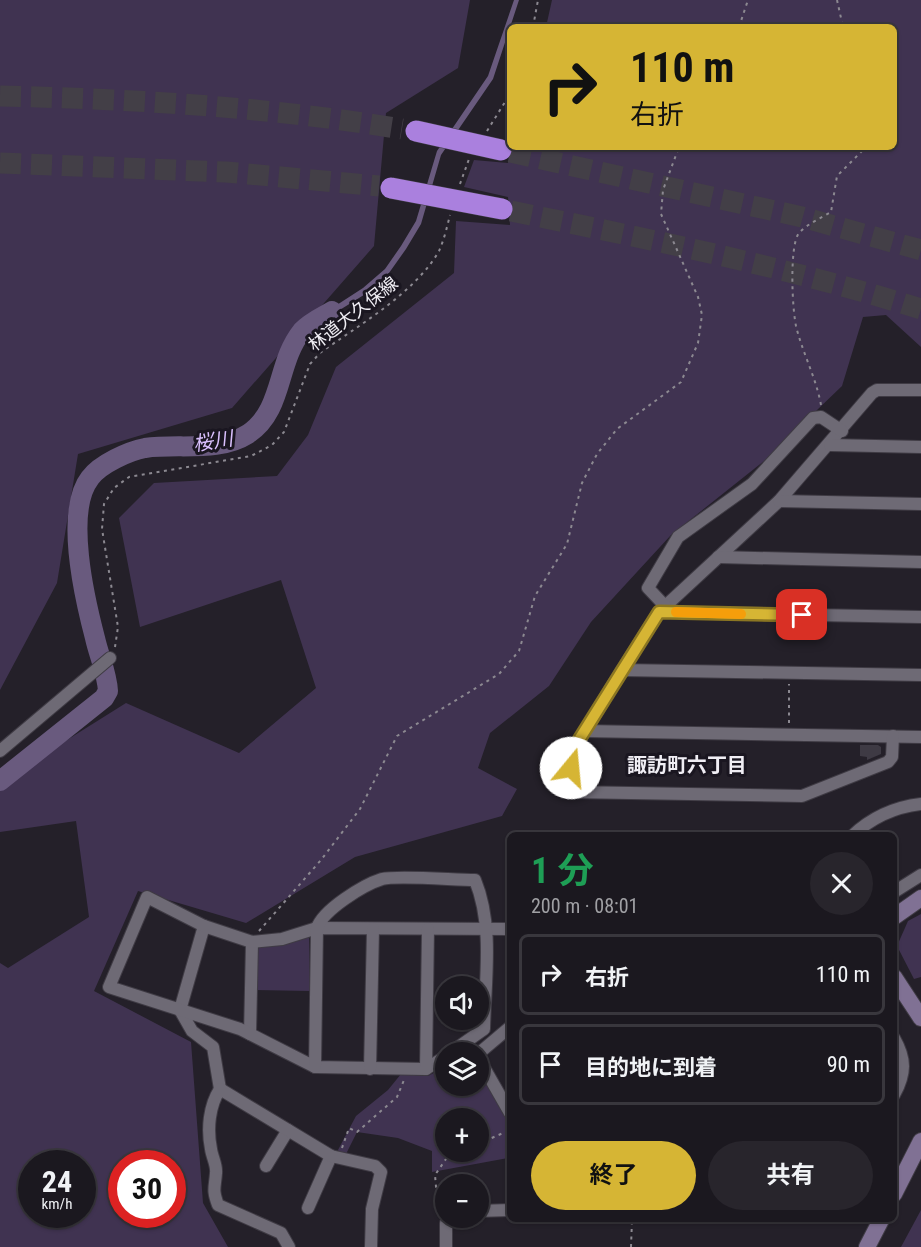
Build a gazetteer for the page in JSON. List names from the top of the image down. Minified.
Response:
{"streets":{"path":["林道大久保線"]},"districts":["諏訪町六丁目"],"water":["桜川"],"page":{"turn":["110 m","右折"],"heading":["1 分","200 m · 08:01"],"list":[{"name":"右折","value":"110 m"},{"name":"目的地に到着","value":"90 m"}],"map_buttons":["+","−"],"buttons":["終了","共有"],"speed":"24 km/h","limit":"30"}}
